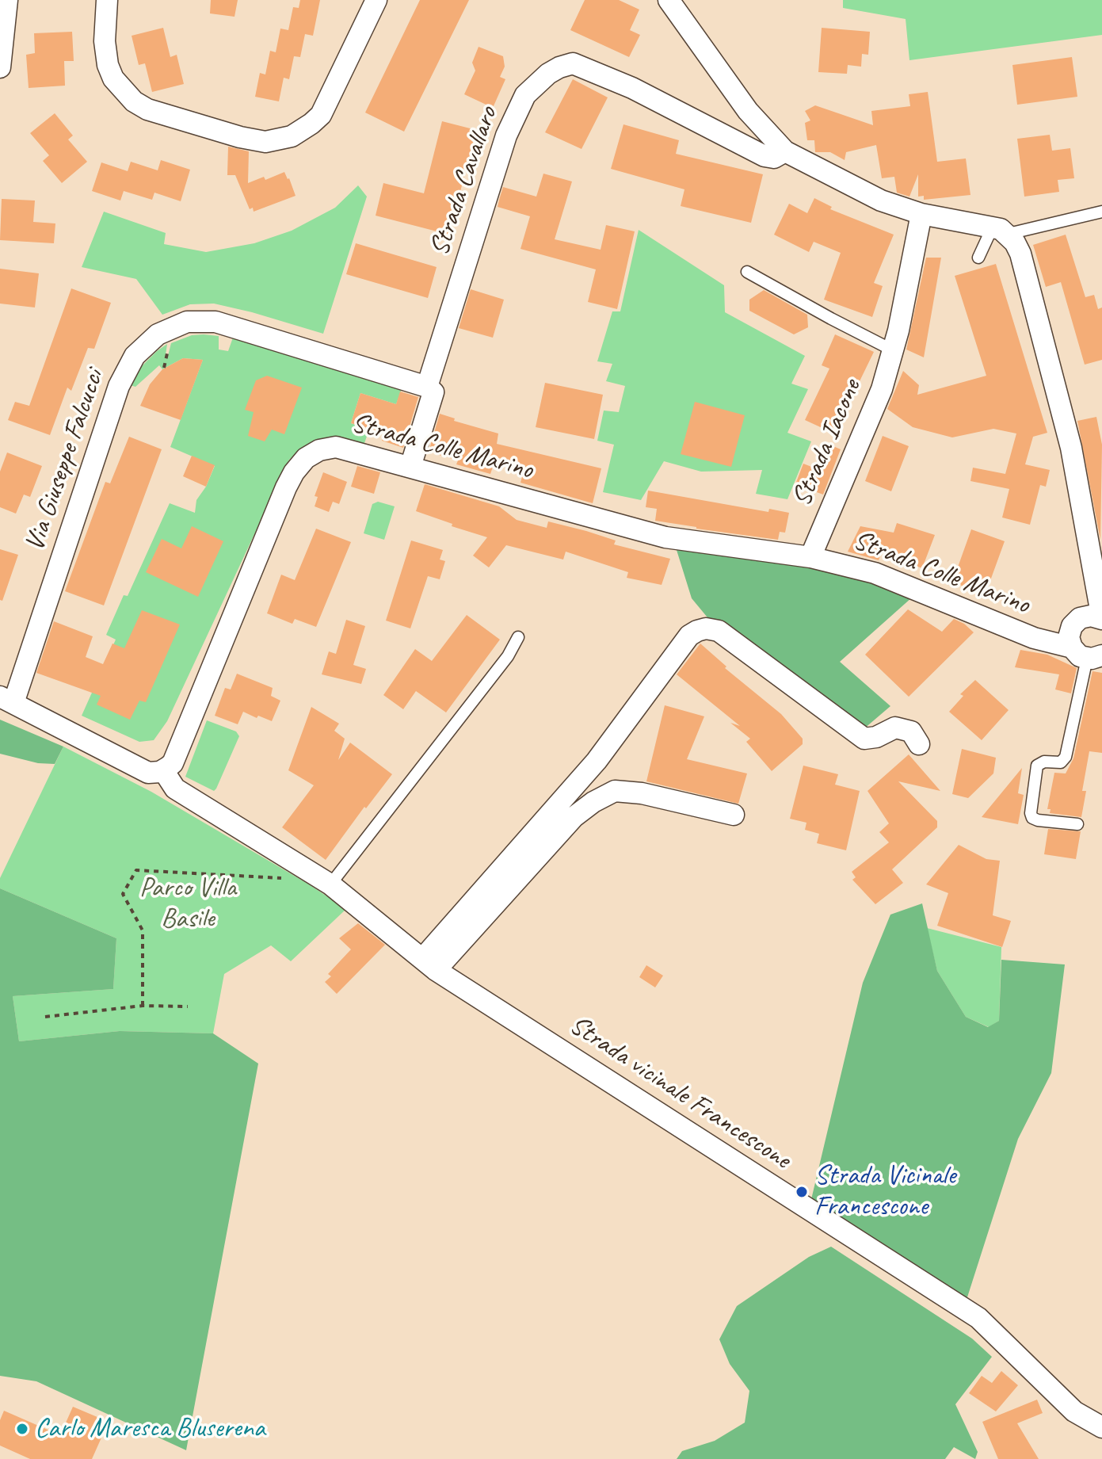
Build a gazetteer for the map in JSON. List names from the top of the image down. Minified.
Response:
{"streets":{"street":["Strada Cavallaro","Strada Iacone","Strada Colle Marino","Via Giuseppe Falcucci","Strada vicinale Francescone"]},"crossings":[["Strada Cavallaro","Strada Iacone"],["Strada Cavallaro","Strada Colle Marino"],["Strada Cavallaro","Via Giuseppe Falcucci"],["Strada Iacone","Strada Colle Marino"],["Strada Colle Marino","Strada vicinale Francescone"]],"parks":["Parco Villa Basile"],"places":["Strada Vicinale Francescone","Carlo Maresca Bluserena"]}
